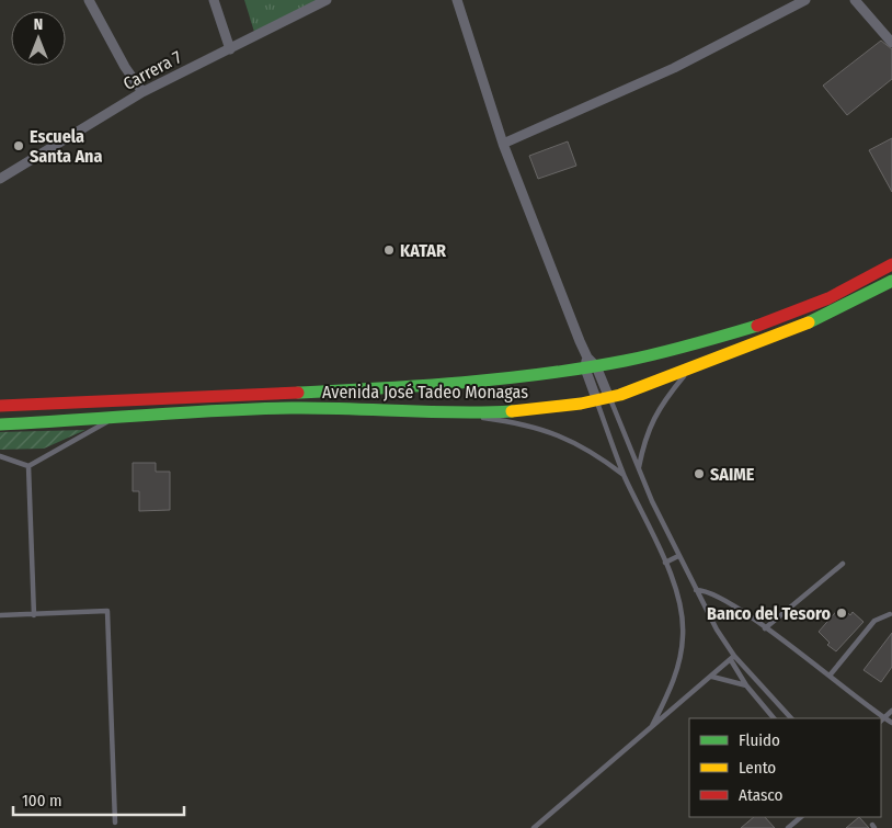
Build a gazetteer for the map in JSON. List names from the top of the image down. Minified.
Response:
{"streets":{"main road":["Avenida José Tadeo Monagas"],"street":["Carrera 7"]},"places":["Escuela Santa Ana","KATAR","SAIME","Banco del Tesoro"],"legend":["Fluido","Lento","Atasco"],"scale_bar":"100 m","north":"top"}
